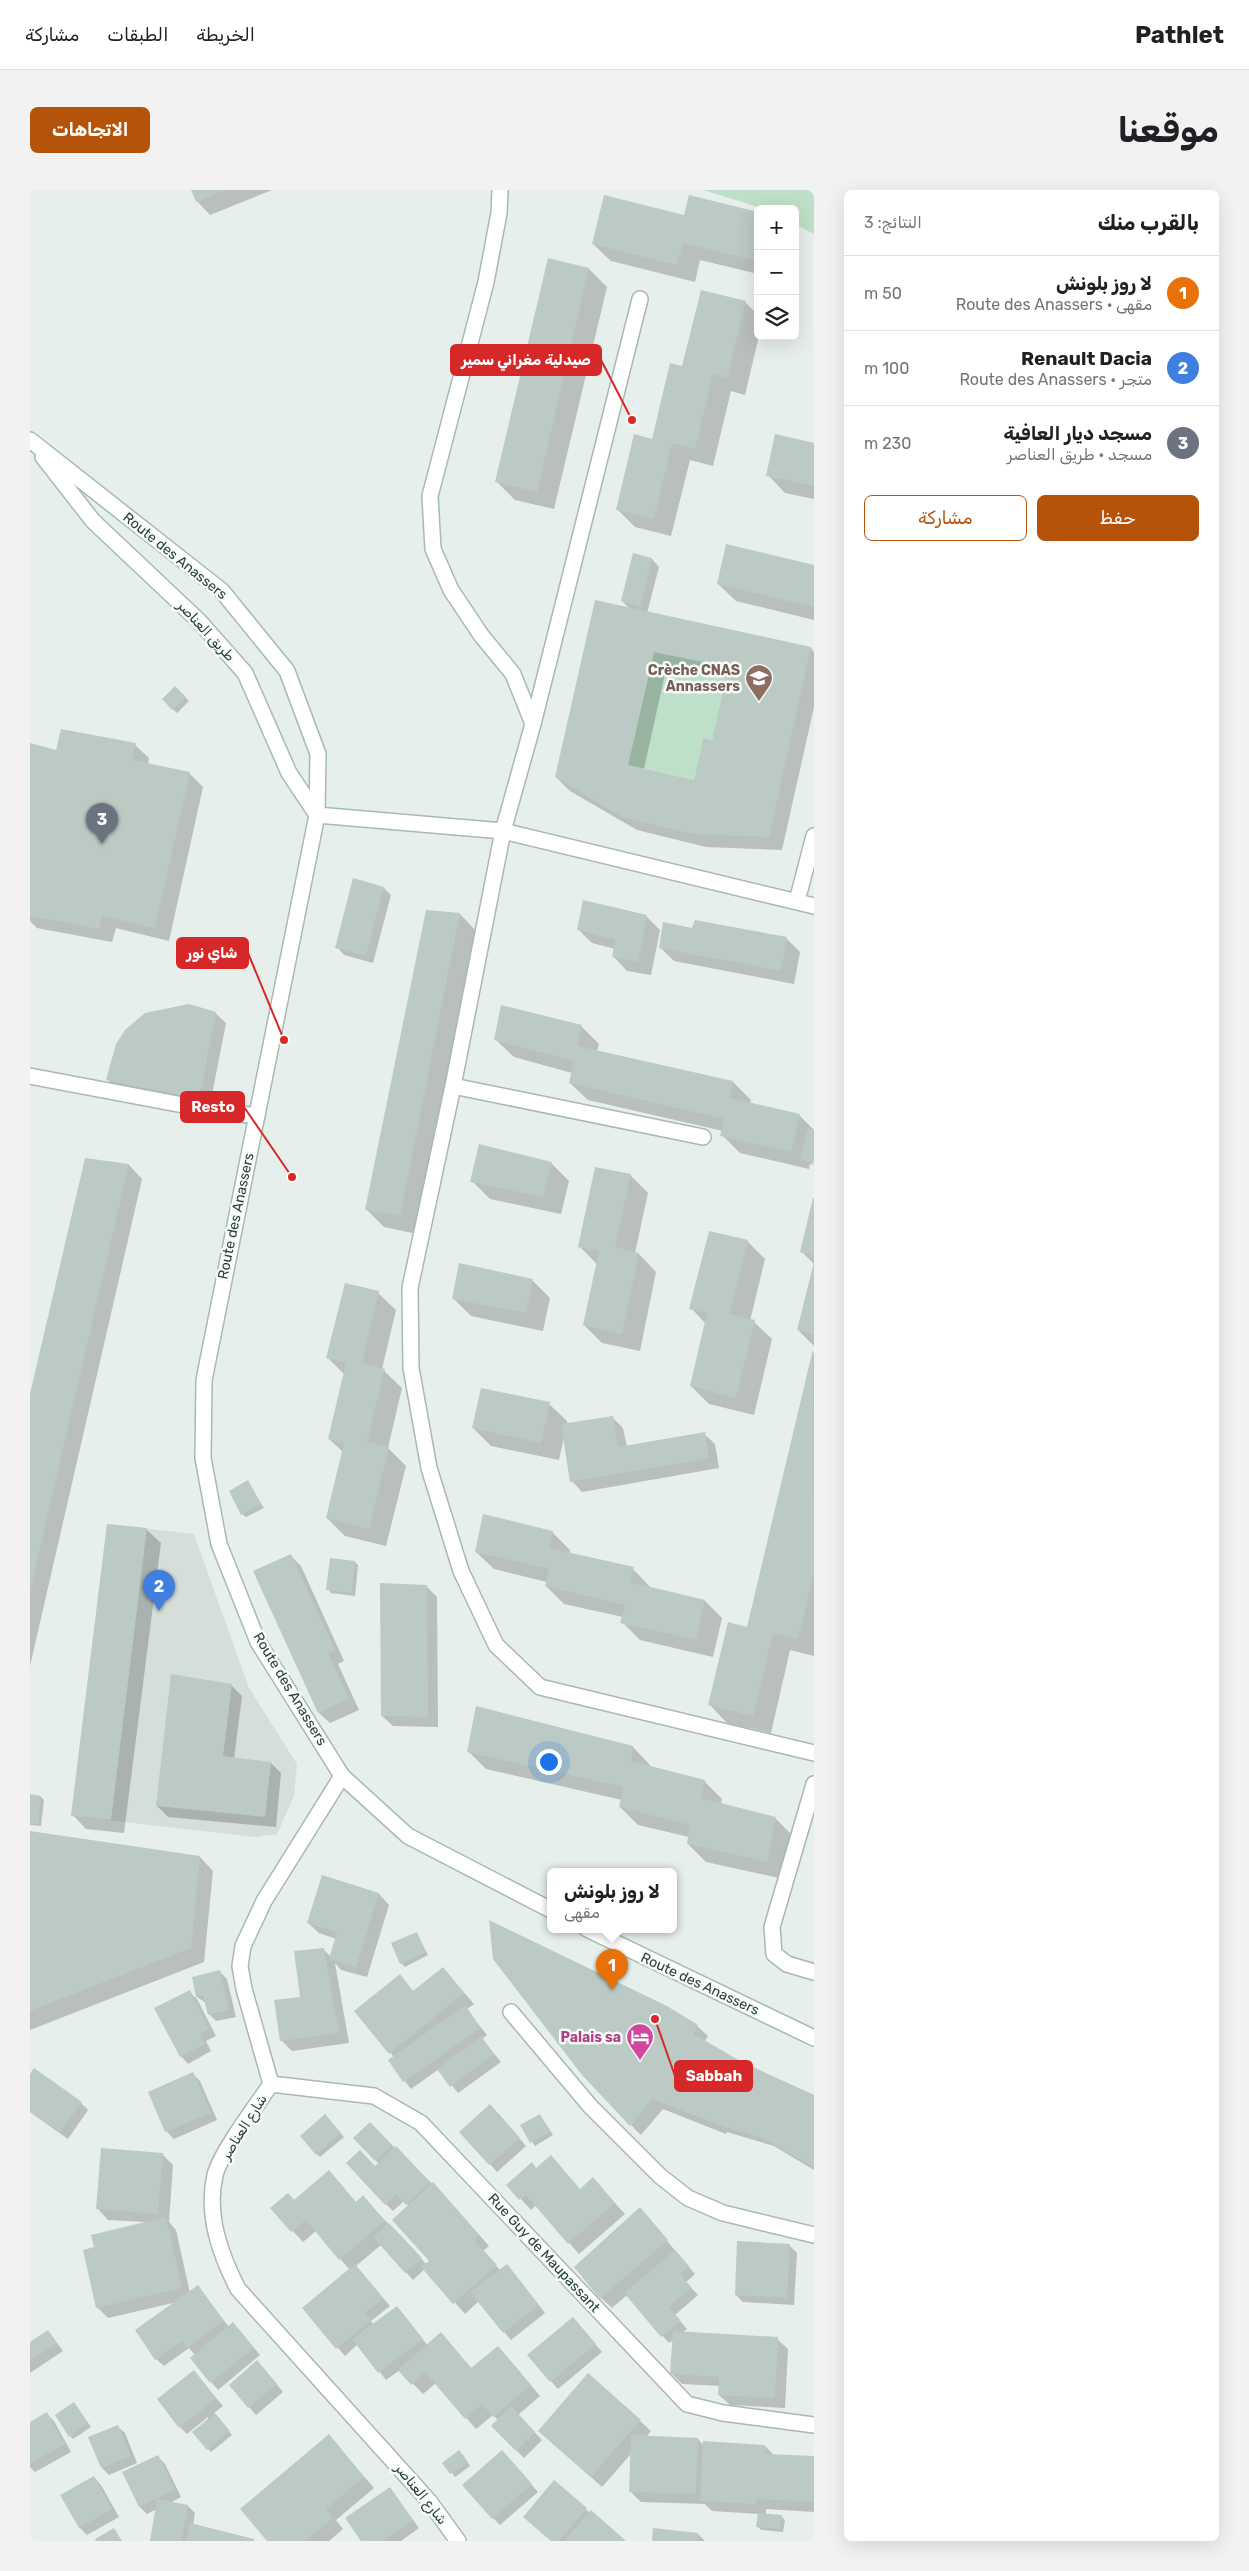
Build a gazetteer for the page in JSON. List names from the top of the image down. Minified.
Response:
{"streets":{"street":["Route des Anassers","طريق العناصر","شارع العناصر","Rue Guy de Maupassant"]},"crossings":[["Route des Anassers","طريق العناصر"],["Route des Anassers","شارع العناصر"],["شارع العناصر","Rue Guy de Maupassant"]],"places":{"other":["صيدلية مغراني سمير","شاي نور","Resto","Sabbah"],"school or university":["Crèche CNAS Annassers"],"hotel":["Palais sa"]},"page":{"header":"Pathlet","nav":["الخريطة","الطبقات","مشاركة"],"buttons":["الاتجاهات",["حفظ","مشاركة"]],"title":"موقعنا","heading":["بالقرب منك","النتائج: 3"],"map_buttons":["+","−"],"list":[{"mark":"1","name":"لا روز بلونش","note":"مقهى · Route des Anassers","value":"50 m"},{"mark":"2","name":"Renault Dacia","note":"متجر · Route des Anassers","value":"100 m"},{"mark":"3","name":"مسجد ديار العافية","note":"مسجد · طريق العناصر","value":"230 m"}],"pins":["3","2","1"],"popup":["لا روز بلونش","مقهى"]}}
